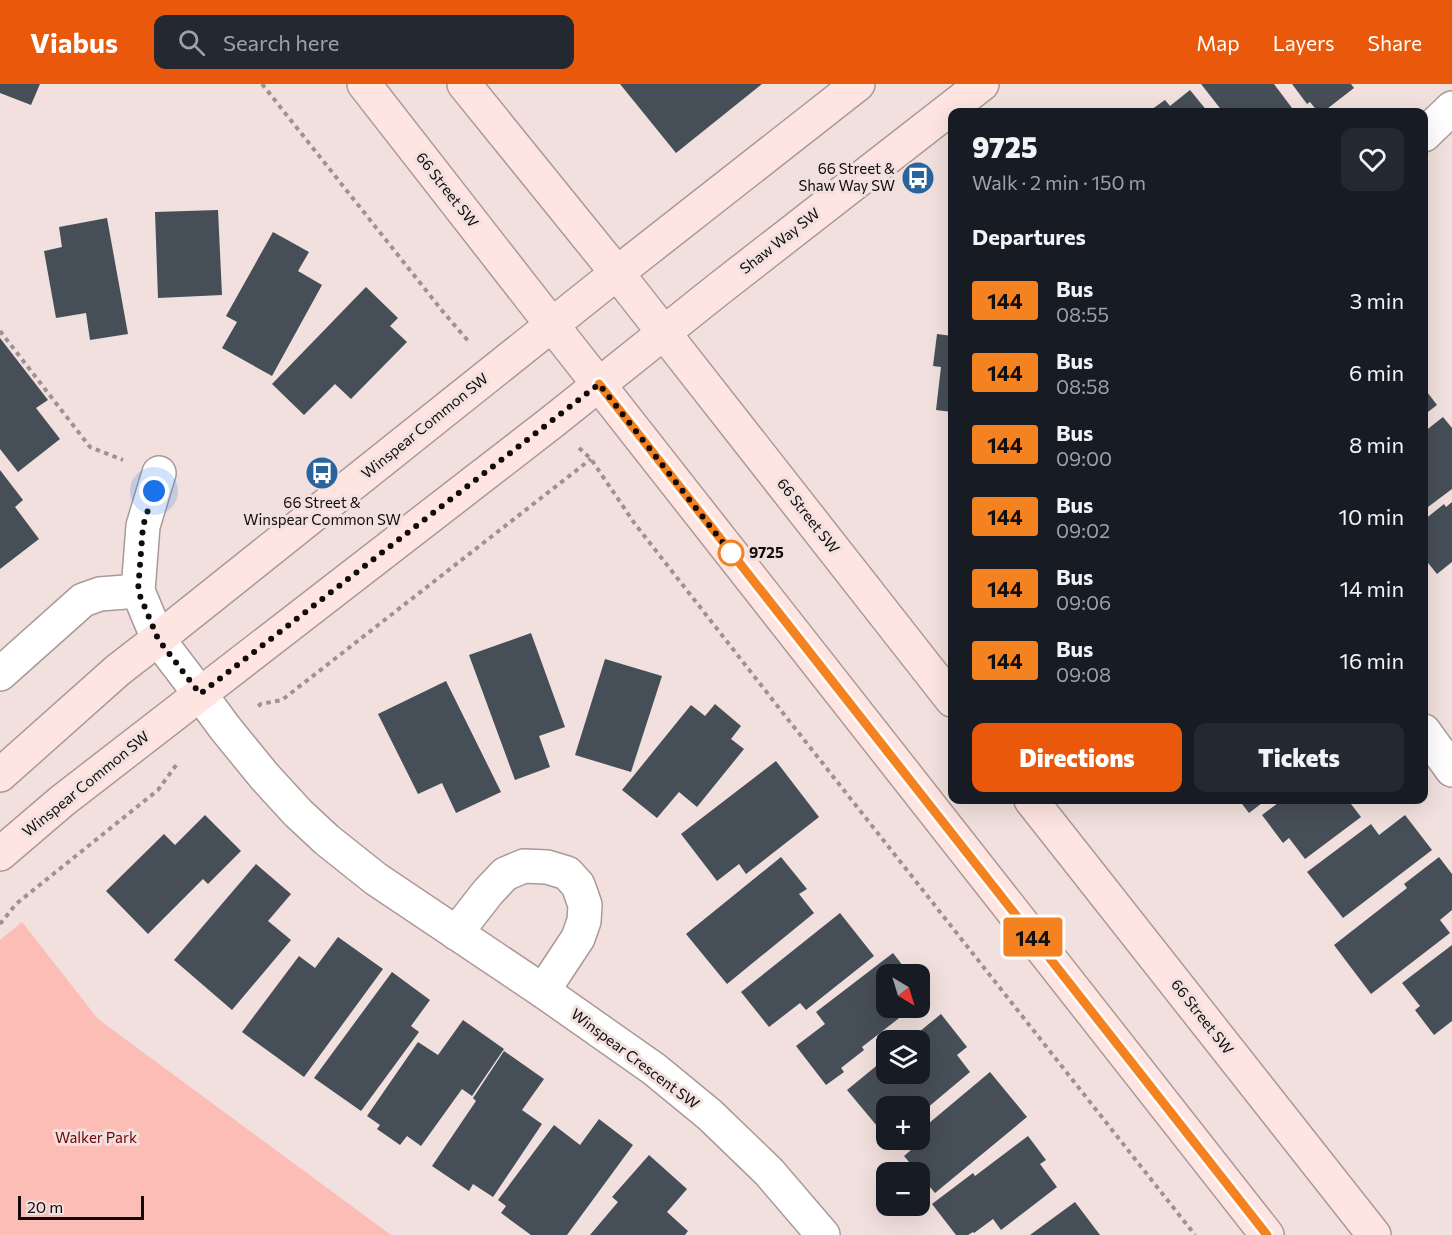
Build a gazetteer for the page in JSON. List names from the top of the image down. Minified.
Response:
{"streets":{"main road":["66 Street SW","Shaw Way SW","Winspear Common SW"],"street":["Winspear Crescent SW"]},"crossings":[["66 Street SW","Shaw Way SW"],["66 Street SW","Winspear Common SW"],["Shaw Way SW","Winspear Common SW"],["Winspear Common SW","Winspear Crescent SW"]],"parks":["Walker Park"],"places":{"bus stop":["66 Street & Shaw Way SW","66 Street & Winspear Common SW"],"other":["9725"]},"lines":["bus line 144"],"scale_bar":"20 m","north":"bottom right","page":{"header":"Viabus","search":"Search here","nav":["Map","Layers","Share"],"on_map":"144","heading":[["9725","Walk · 2 min · 150 m"],"Departures"],"list":[{"mark":"144","name":"Bus","note":"08:55","value":"3 min"},{"mark":"144","name":"Bus","note":"08:58","value":"6 min"},{"mark":"144","name":"Bus","note":"09:00","value":"8 min"},{"mark":"144","name":"Bus","note":"09:02","value":"10 min"},{"mark":"144","name":"Bus","note":"09:06","value":"14 min"},{"mark":"144","name":"Bus","note":"09:08","value":"16 min"}],"buttons":["Directions","Tickets"],"map_buttons":["+","−"],"scale":"20 m"}}
